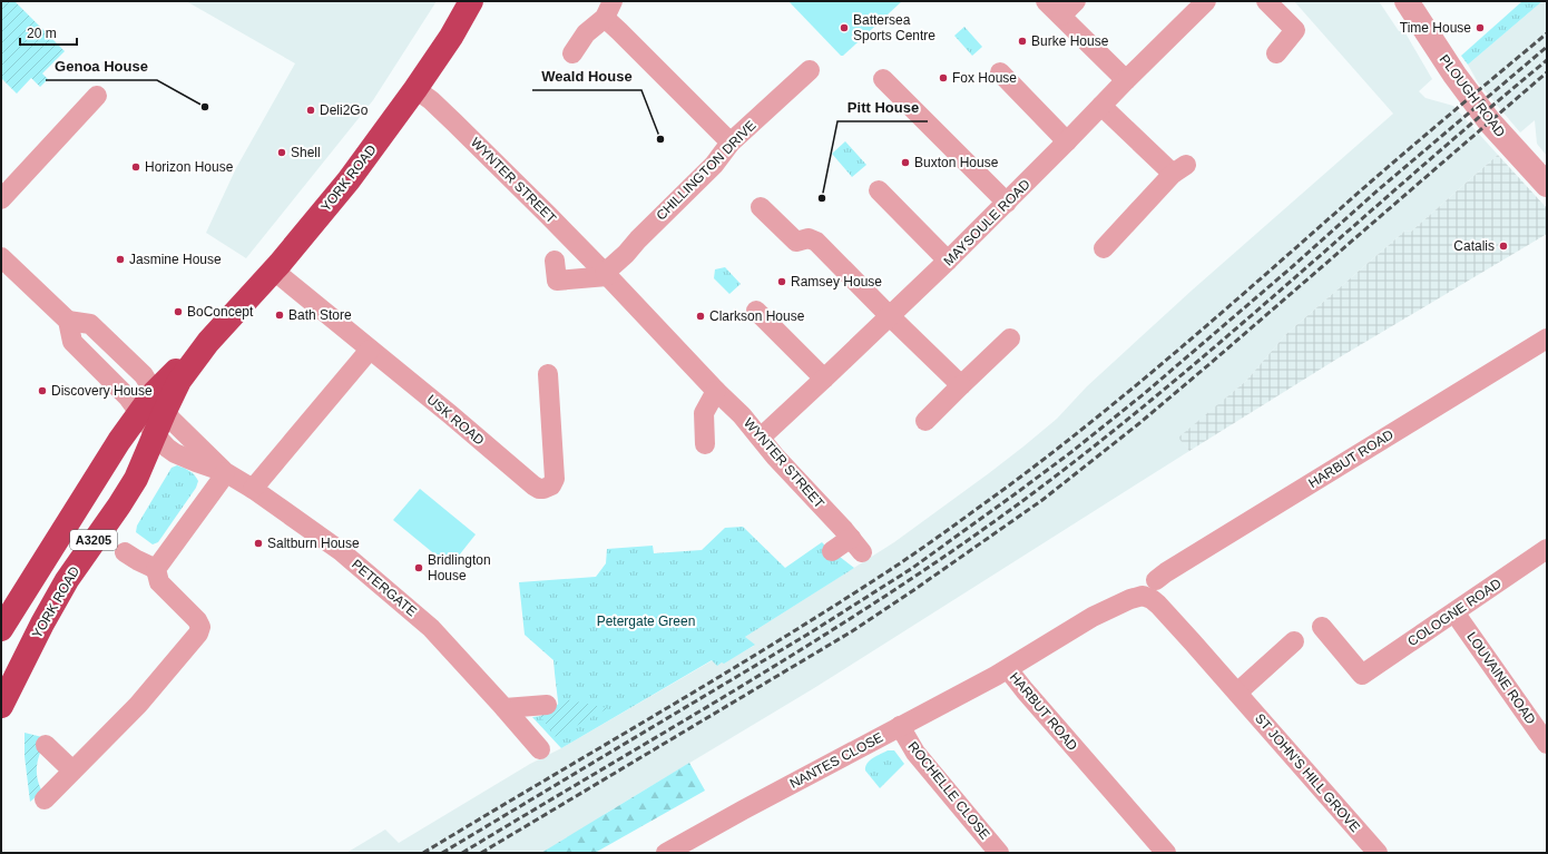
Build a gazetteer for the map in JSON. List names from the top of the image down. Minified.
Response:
{"streets":{"highway":["YORK ROAD","A3205"],"street":["PLOUGH ROAD","CHILLINGTON DRIVE","WYNTER STREET","MAYSOULE ROAD","USK ROAD","HARBUT ROAD","PETERGATE","COLOGNE ROAD","LOUVAINE ROAD","NANTES CLOSE","ST JOHN'S HILL GROVE","ROCHELLE CLOSE"]},"crossings":[["CHILLINGTON DRIVE","WYNTER STREET"],["YORK ROAD","WYNTER STREET"],["YORK ROAD","USK ROAD"],["YORK ROAD","PETERGATE"],["WYNTER STREET","MAYSOULE ROAD"],["HARBUT ROAD","NANTES CLOSE"],["HARBUT ROAD","ST JOHN'S HILL GROVE"],["COLOGNE ROAD","LOUVAINE ROAD"],["NANTES CLOSE","ROCHELLE CLOSE"]],"parks":["Petergate Green"],"places":["Battersea Sports Centre","Time House","Burke House","Fox House","Genoa House","Deli2Go","Weald House","Shell","Buxton House","Horizon House","Pitt House","Catalis","Jasmine House","Ramsey House","BoConcept","Bath Store","Clarkson House","Discovery House","Saltburn House","Bridlington House"],"scale_bar":"20 m"}
